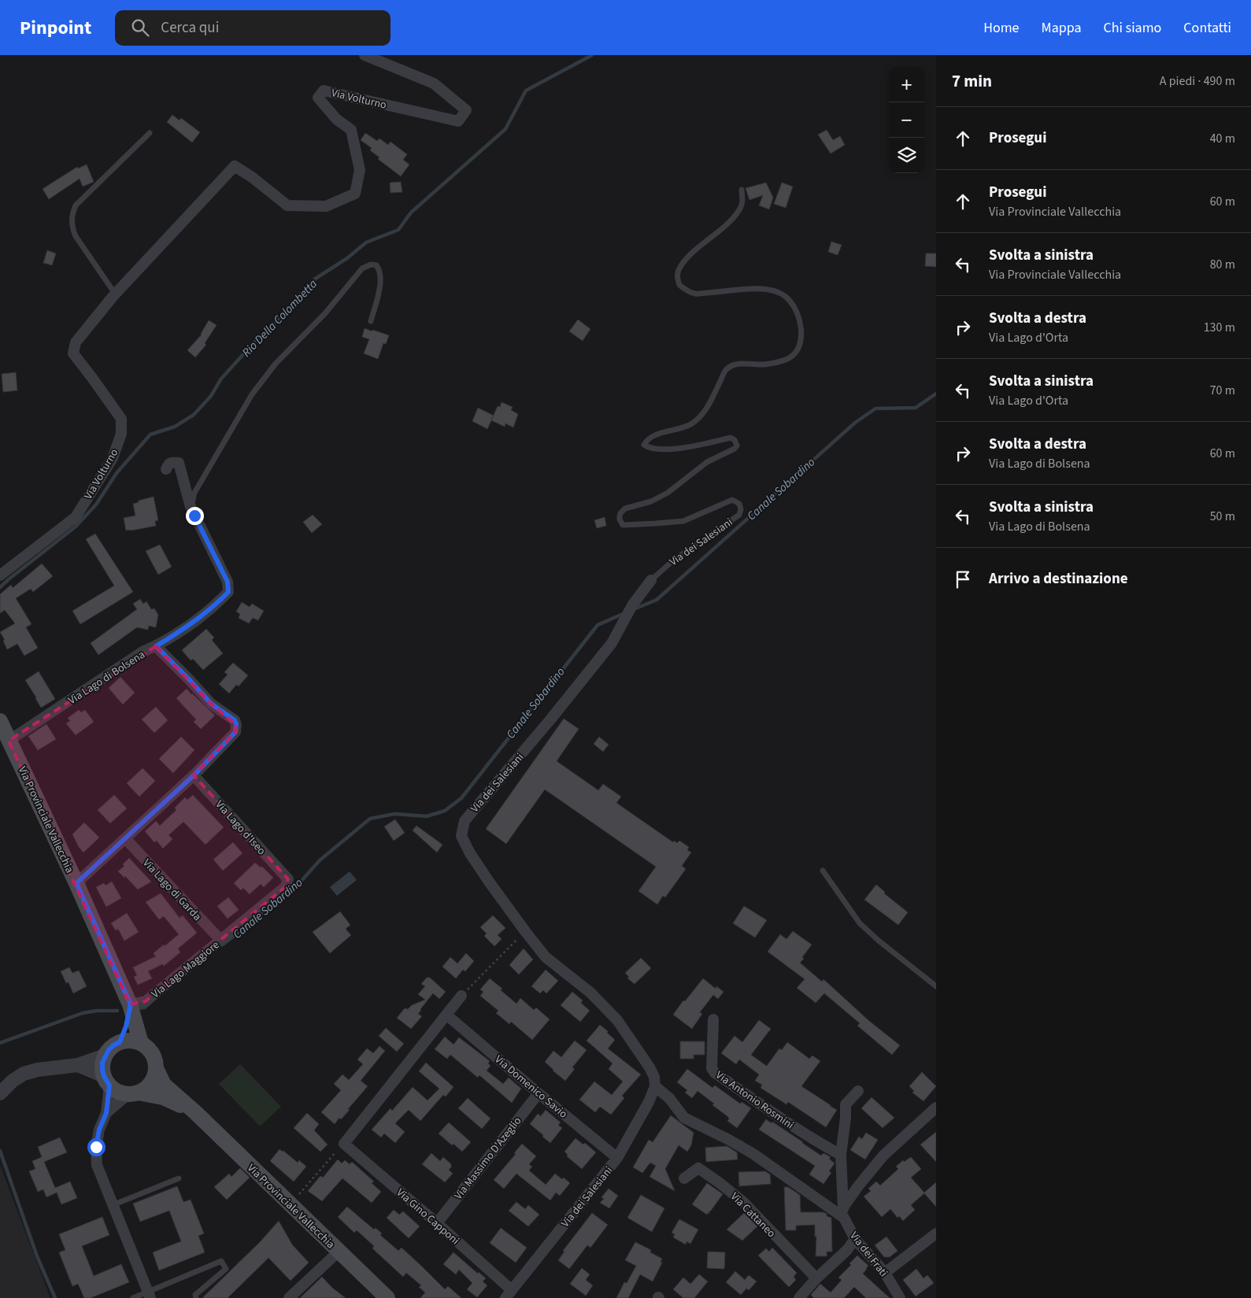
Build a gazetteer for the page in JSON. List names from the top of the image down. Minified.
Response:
{"streets":{"main road":["Via Provinciale Vallecchia"],"street":["Via Volturno","Via dei Salesiani","Via Lago di Bolsena","Via Lago d'Iseo","Via Lago di Garda","Via Lago Maggiore","Via Domenico Savio","Via Antonio Rosmini","Via Massimo D'Azeglio","Via Cattaneo","Via Gino Capponi","Via dei Frati"]},"crossings":[["Via dei Salesiani","Via Domenico Savio"],["Via dei Salesiani","Via Gino Capponi"],["Via Lago di Bolsena","Via Provinciale Vallecchia"],["Via Provinciale Vallecchia","Via Lago Maggiore"],["Via Lago d'Iseo","Via Lago Maggiore"],["Via Lago di Garda","Via Lago Maggiore"],["Via Domenico Savio","Via Massimo D'Azeglio"],["Via Massimo D'Azeglio","Via Gino Capponi"]],"water":["Rio Della Colombetta","Canale Sobardino"],"page":{"header":"Pinpoint","search":"Cerca qui","nav":["Home","Mappa","Chi siamo","Contatti"],"heading":["7 min","A piedi · 490 m"],"map_buttons":["+","−"],"list":[["Prosegui","40 m"],["Prosegui","Via Provinciale Vallecchia","60 m"],["Svolta a sinistra","Via Provinciale Vallecchia","80 m"],["Svolta a destra","Via Lago d'Orta","130 m"],["Svolta a sinistra","Via Lago d'Orta","70 m"],["Svolta a destra","Via Lago di Bolsena","60 m"],["Svolta a sinistra","Via Lago di Bolsena","50 m"],"Arrivo a destinazione"]}}
